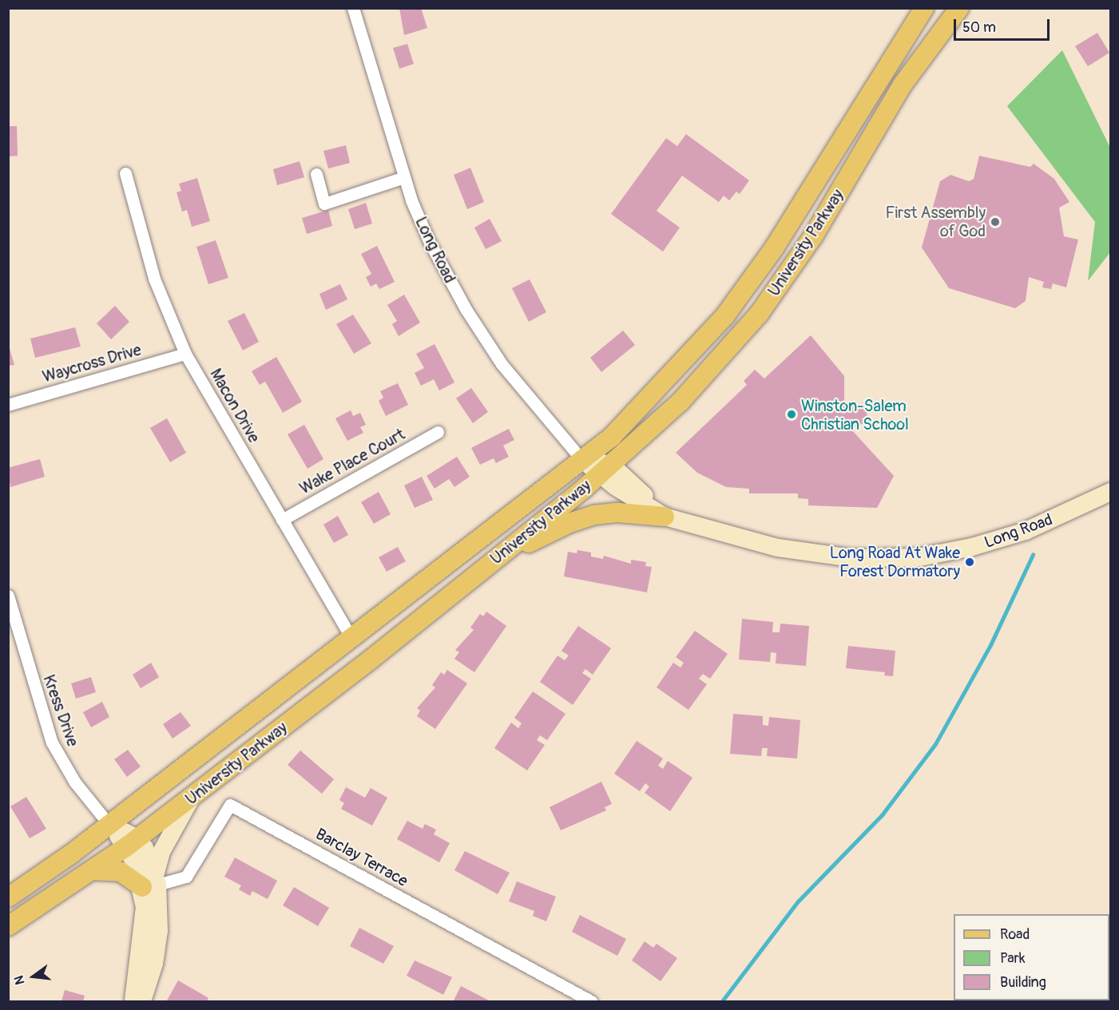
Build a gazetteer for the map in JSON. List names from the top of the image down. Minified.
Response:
{"streets":{"main road":["University Parkway","Long Road"],"street":["Waycross Drive","Macon Drive","Wake Place Court","Kress Drive","Barclay Terrace"]},"crossings":[["University Parkway","Long Road"],["University Parkway","Macon Drive"],["University Parkway","Kress Drive"],["Waycross Drive","Macon Drive"],["Macon Drive","Wake Place Court"]],"places":["First Assembly of God","Winston-Salem Christian School","Long Road At Wake Forest Dormatory"],"legend":["Road","Park","Building"],"scale_bar":"50 m","north":"left"}
